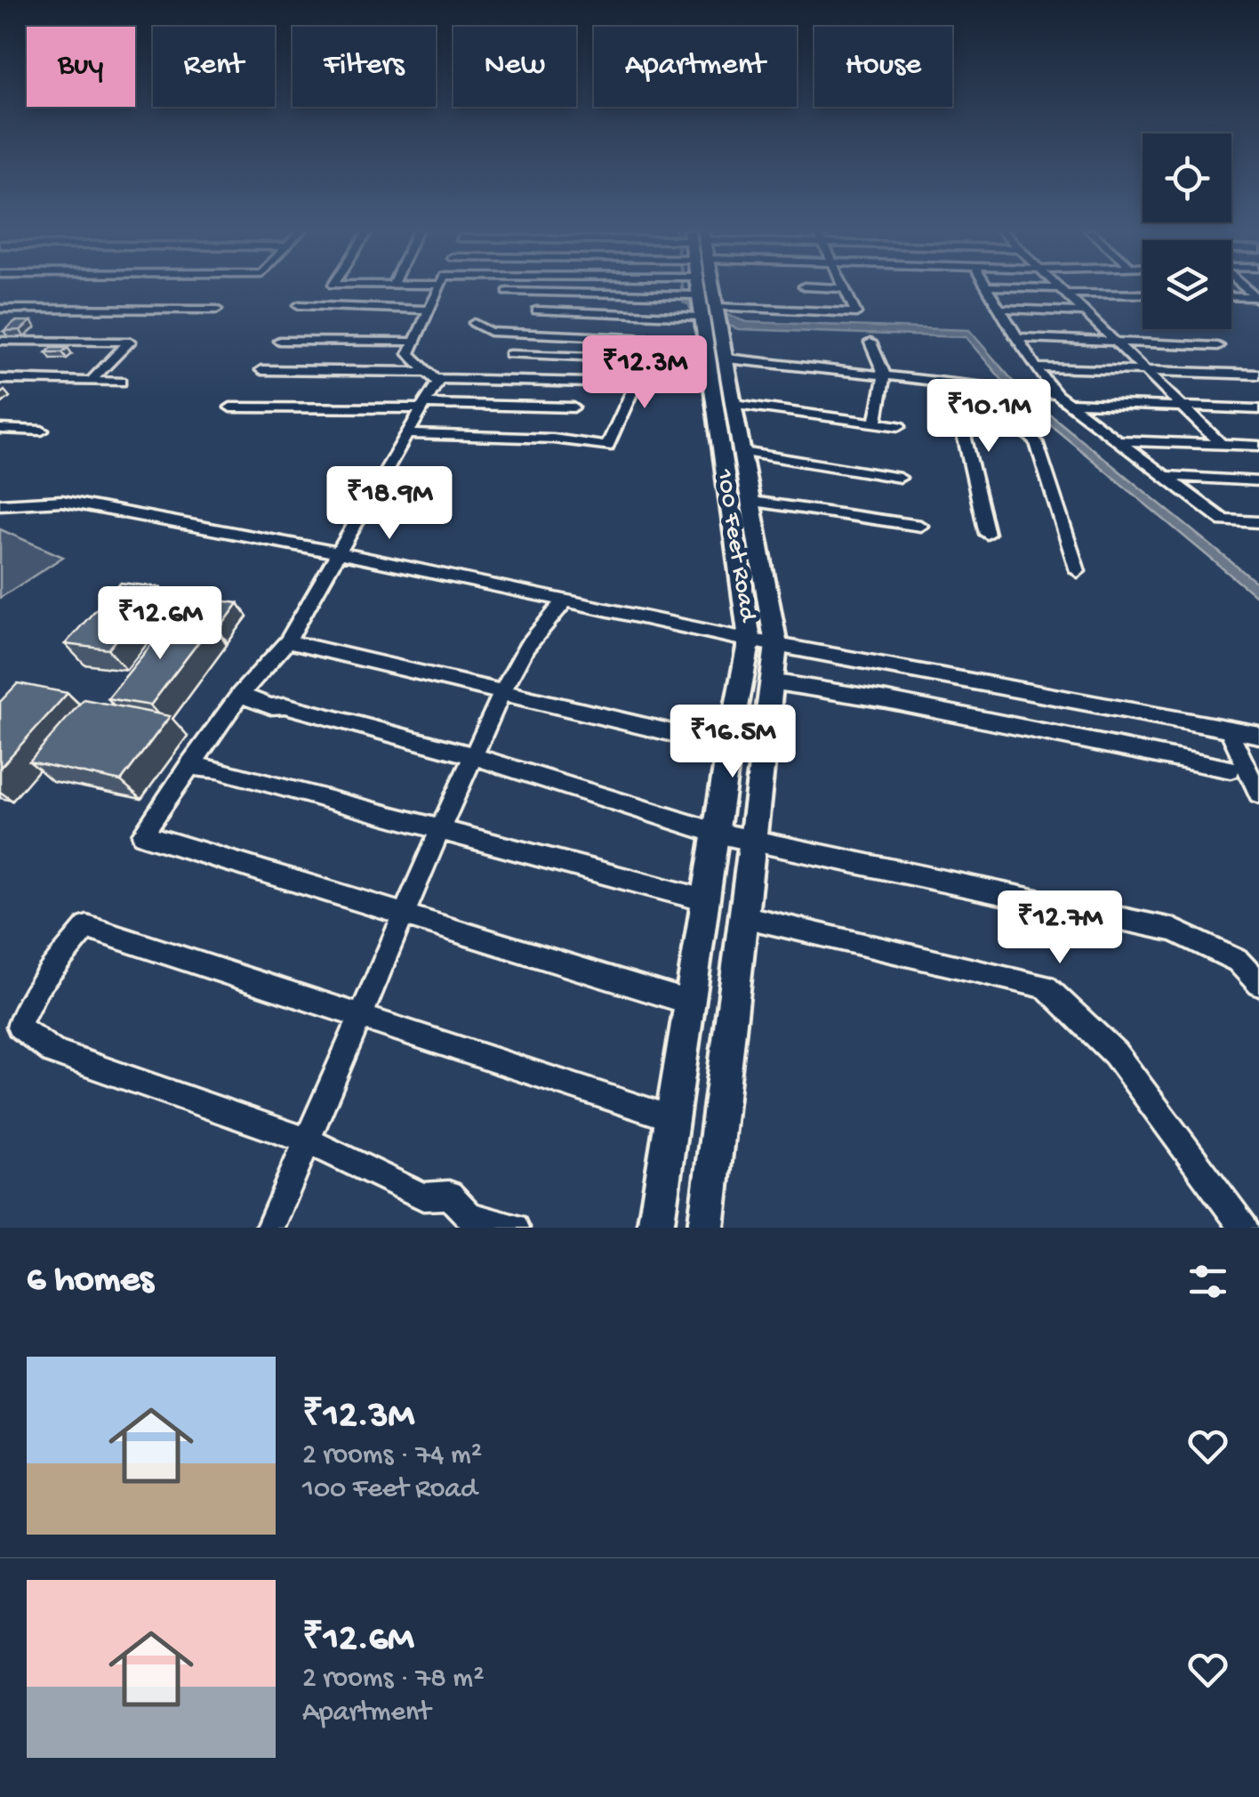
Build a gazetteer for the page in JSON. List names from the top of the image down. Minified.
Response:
{"streets":{"main road":["100 Feet Road"]},"page":{"chip":["Buy","Rent","Filters","New","Apartment","House"],"price":["₹12.3M","₹10.1M","₹18.9M","₹12.6M","₹16.5M","₹12.7M"],"heading":"6 homes","list":[{"name":"₹12.3M","note":"2 rooms · 74 m² · 100 Feet Road"},{"name":"₹12.6M","note":"2 rooms · 78 m² · Apartment"}]}}
